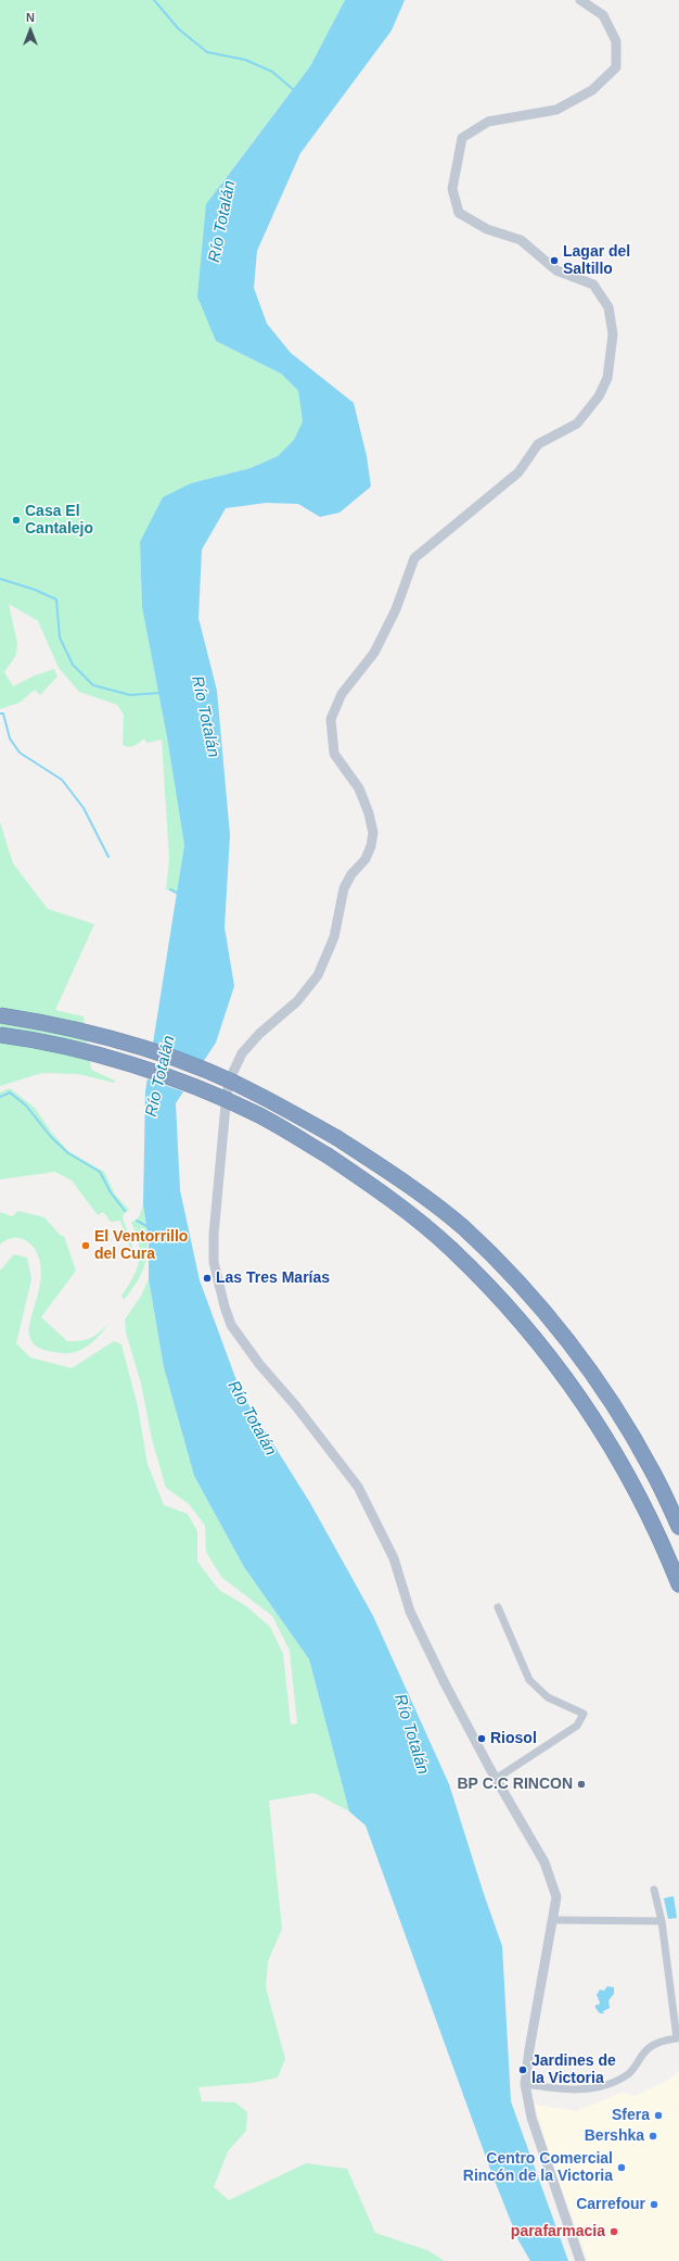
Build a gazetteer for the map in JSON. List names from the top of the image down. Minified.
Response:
{"water":["Río Totalán"],"places":["Lagar del Saltillo","Casa El Cantalejo","El Ventorrillo del Cura","Las Tres Marías","Riosol","BP C.C RINCON","Jardines de la Victoria","Sfera","Bershka","Centro Comercial Rincón de la Victoria","Carrefour","parafarmacia"],"north":"top"}
